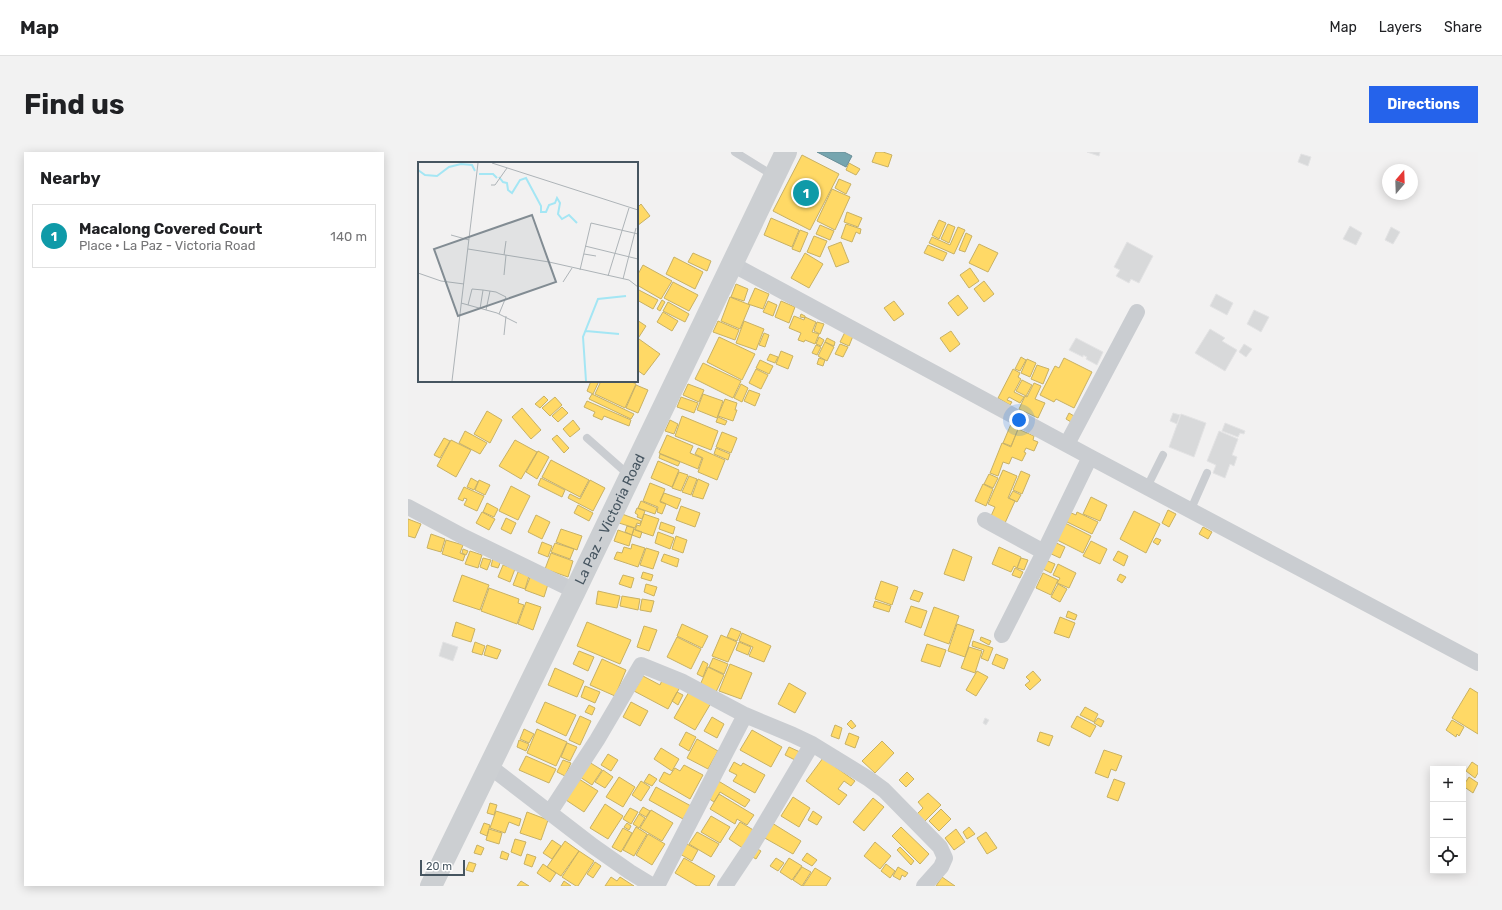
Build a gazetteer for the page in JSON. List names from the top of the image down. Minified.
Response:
{"streets":{"main road":["La Paz - Victoria Road"]},"scale_bar":"20 m","north":"top","page":{"header":"Map","nav":["Map","Layers","Share"],"buttons":"Directions","title":"Find us","heading":"Nearby","pins":"1","list":[{"mark":"1","name":"Macalong Covered Court","note":"Place · La Paz - Victoria Road","value":"140 m"}],"map_buttons":["+","−"],"scale":"20 m"}}
